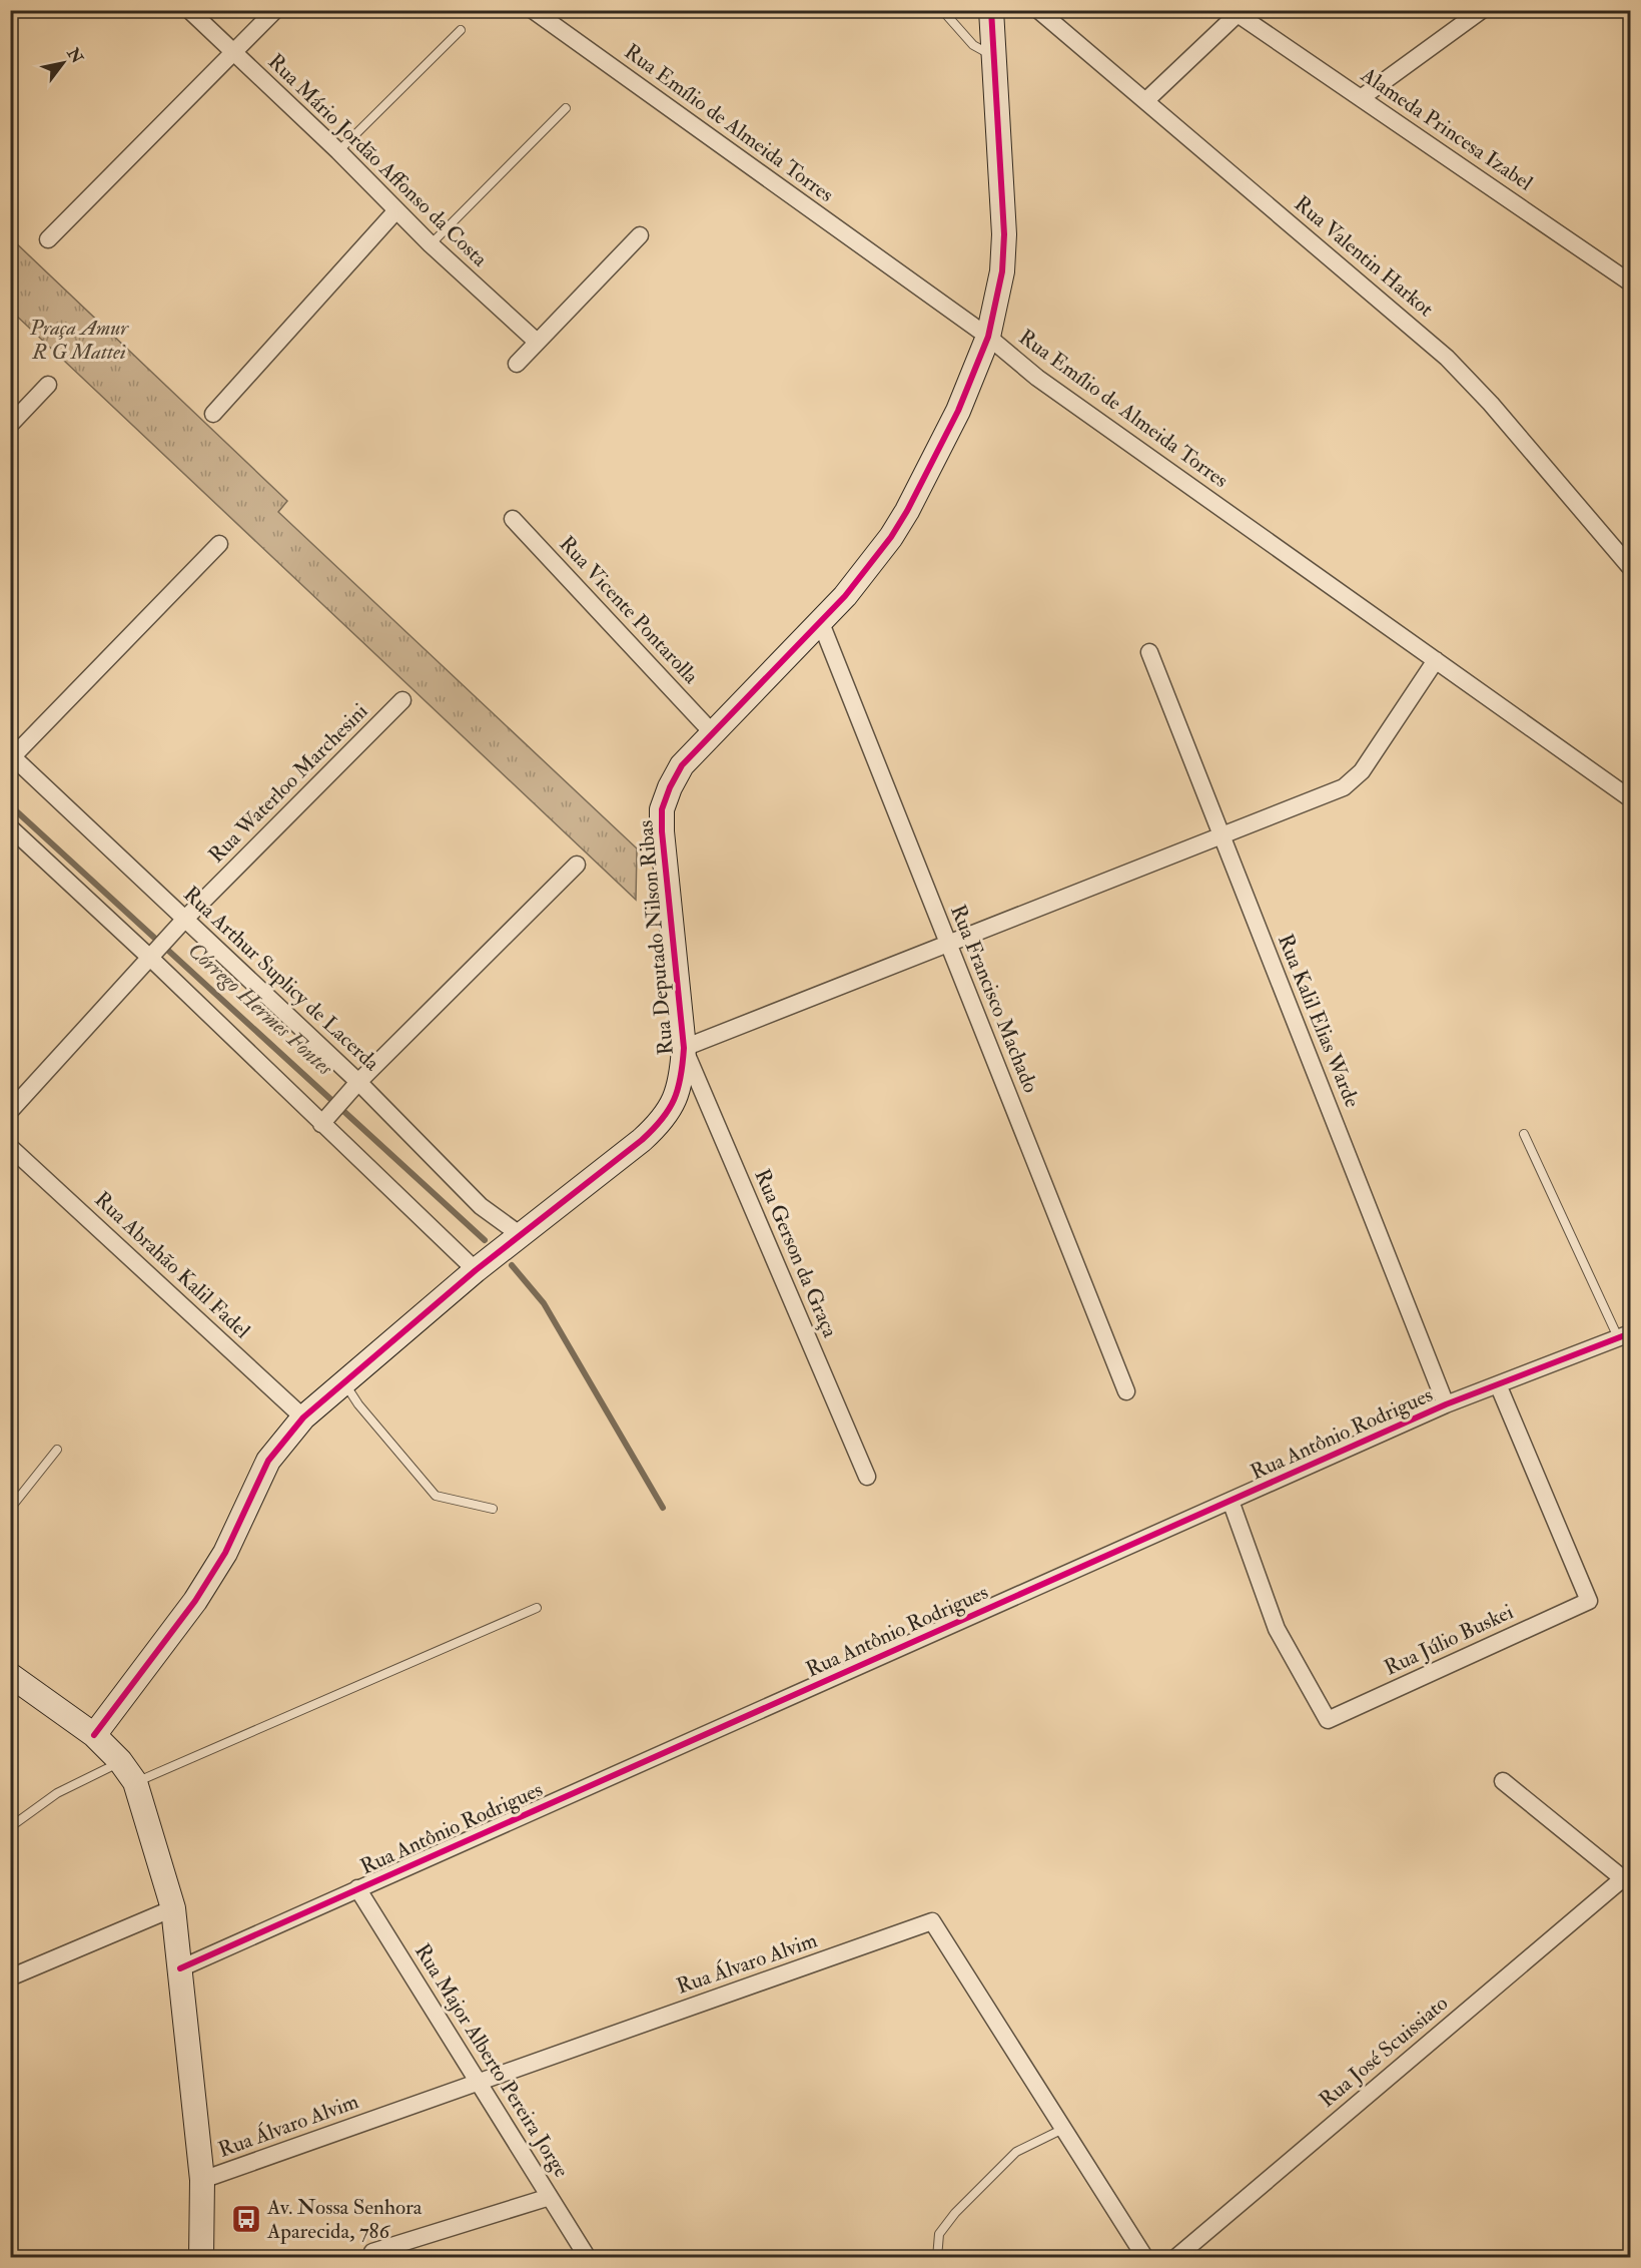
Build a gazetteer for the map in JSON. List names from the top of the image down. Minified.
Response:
{"streets":{"street":["Rua Emílio de Almeida Torres","Alameda Princesa Izabel","Rua Mário Jordão Affonso da Costa","Rua Valentin Harkot","Rua Vicente Pontarolla","Rua Waterloo Marchesini","Rua Deputado Nilson Ribas","Rua Arthur Suplicy de Lacerda","Rua Francisco Machado","Rua Kalil Elias Warde","Rua Gerson da Graça","Rua Abrahão Kalil Fadel","Rua Antônio Rodrigues","Rua Júlio Buskei","Rua Álvaro Alvim","Rua José Scuissiato","Rua Major Alberto Pereira Jorge"]},"crossings":[["Rua Emílio de Almeida Torres","Rua Deputado Nilson Ribas"],["Rua Vicente Pontarolla","Rua Deputado Nilson Ribas"],["Rua Waterloo Marchesini","Rua Arthur Suplicy de Lacerda"],["Rua Deputado Nilson Ribas","Rua Arthur Suplicy de Lacerda"],["Rua Deputado Nilson Ribas","Rua Francisco Machado"],["Rua Deputado Nilson Ribas","Rua Gerson da Graça"],["Rua Deputado Nilson Ribas","Rua Abrahão Kalil Fadel"],["Rua Kalil Elias Warde","Rua Antônio Rodrigues"],["Rua Antônio Rodrigues","Rua Júlio Buskei"],["Rua Antônio Rodrigues","Rua Major Alberto Pereira Jorge"],["Rua Álvaro Alvim","Rua Major Alberto Pereira Jorge"]],"water":["Córrego Hermes Fontes"],"parks":["Praça Amur R G Mattei"],"places":{"bus stop":["Av. Nossa Senhora Aparecida, 786"]},"north":"top right"}
